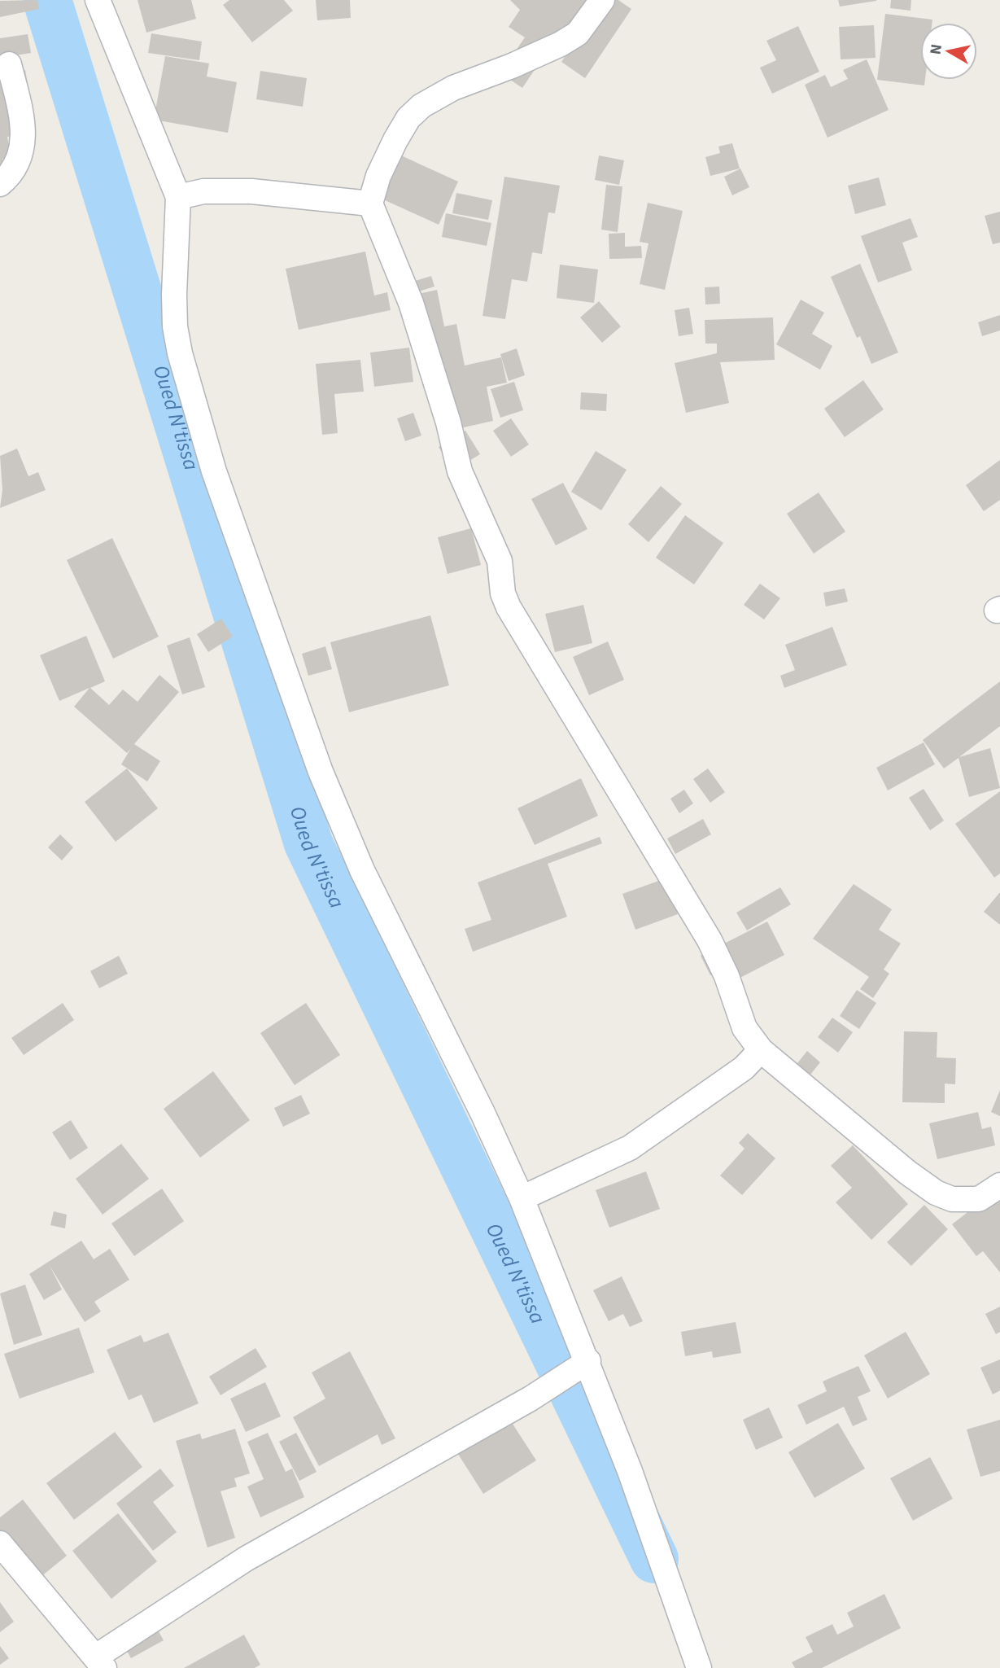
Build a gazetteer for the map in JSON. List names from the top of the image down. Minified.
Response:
{"water":["Oued N'tissa"],"north":"left"}
